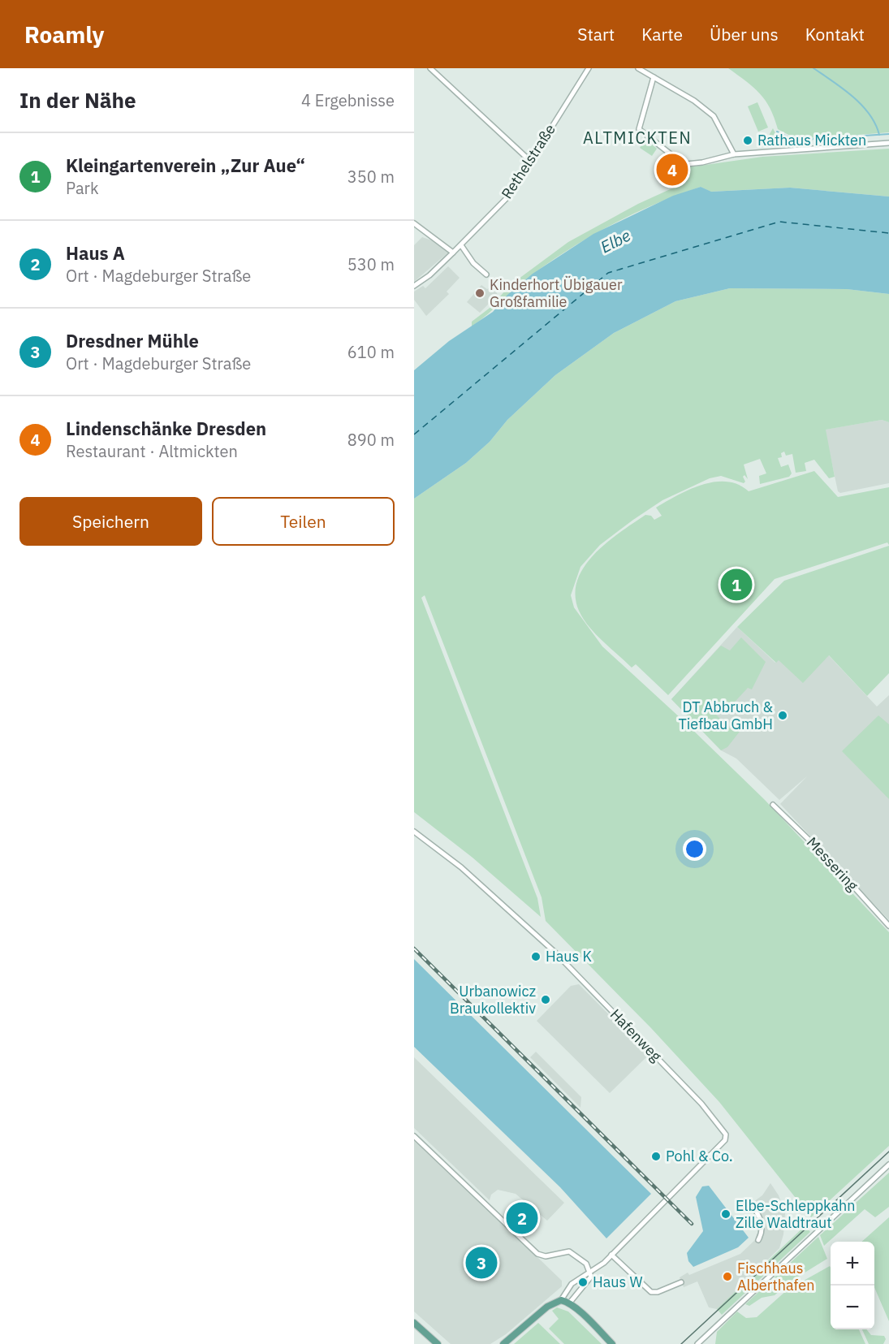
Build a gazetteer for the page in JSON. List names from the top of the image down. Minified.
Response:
{"streets":{"street":["Rethelstraße","Messering","Hafenweg"]},"districts":["ALTMICKTEN"],"water":["Elbe"],"places":["Rathaus Mickten","Kinderhort Übigauer Großfamilie","DT Abbruch & Tiefbau GmbH","Haus K","Urbanowicz Braukollektiv","Pohl & Co.","Elbe-Schleppkahn Zille Waldtraut","Fischhaus Alberthafen","Haus W"],"page":{"header":"Roamly","nav":["Start","Karte","Über uns","Kontakt"],"heading":["In der Nähe","4 Ergebnisse"],"list":[{"mark":"1","name":"Kleingartenverein „Zur Aue“","note":"Park","value":"350 m"},{"mark":"2","name":"Haus A","note":"Ort · Magdeburger Straße","value":"530 m"},{"mark":"3","name":"Dresdner Mühle","note":"Ort · Magdeburger Straße","value":"610 m"},{"mark":"4","name":"Lindenschänke Dresden","note":"Restaurant · Altmickten","value":"890 m"}],"pins":["4","1","2","3"],"buttons":["Speichern","Teilen"],"map_buttons":["+","−"]}}
